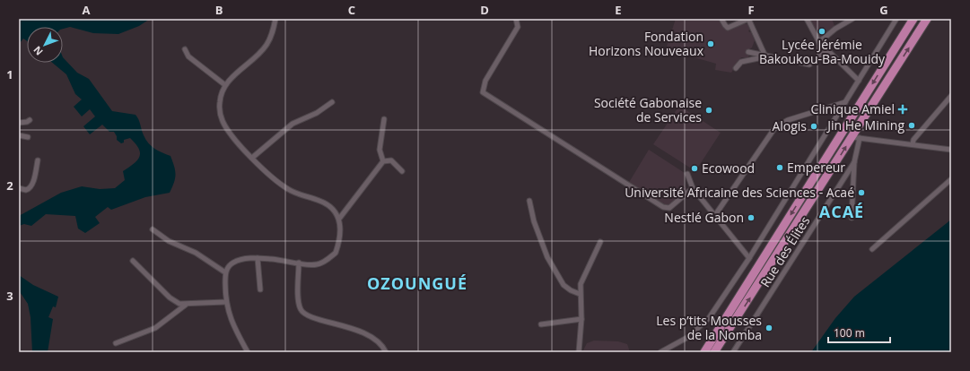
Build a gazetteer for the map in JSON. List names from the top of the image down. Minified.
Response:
{"streets":{"street":["Rue des Élites"]},"districts":["ACAÉ","OZOUNGUÉ"],"places":{"other":["Lycée Jérémie Bakoukou-Ba-Mouidy","Fondation Horizons Nouveaux","Société Gabonaise de Services","Jin He Mining","Alogis","Empereur","Ecowood","Université Africaine des Sciences - Acaé","Nestlé Gabon","Les p’tits Mousses de la Nomba"],"health":["Clinique Amiel"]},"scale_bar":"100 m","north":"bottom left","grid":{"columns":["A","B","C","D","E","F","G"],"rows":["1","2","3"]}}
